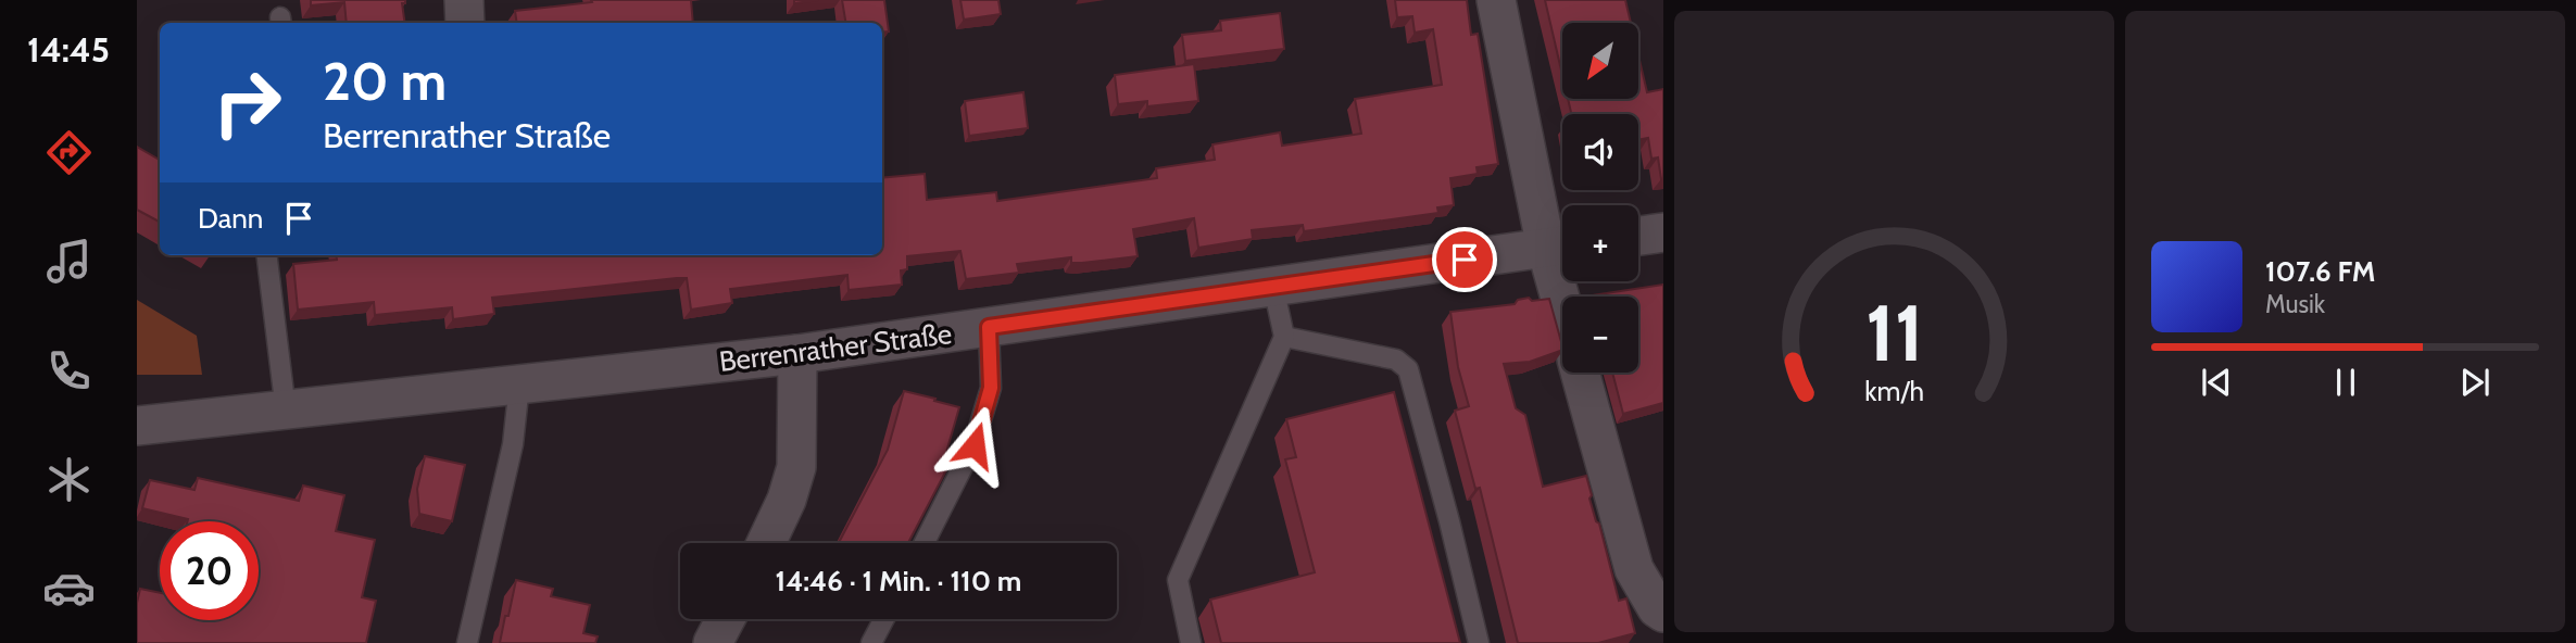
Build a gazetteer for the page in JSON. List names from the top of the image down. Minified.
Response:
{"streets":{"street":["Berrenrather Straße"]},"north":"bottom left","page":{"tabs":"14:45","map_buttons":["+","−"],"turn":["20 m","Berrenrather Straße"],"then":"Dann","song":["107.6 FM","Musik"],"limit":"20","trip":"14:46 · 1 Min. · 110 m","gauge":["11","km/h"]}}
